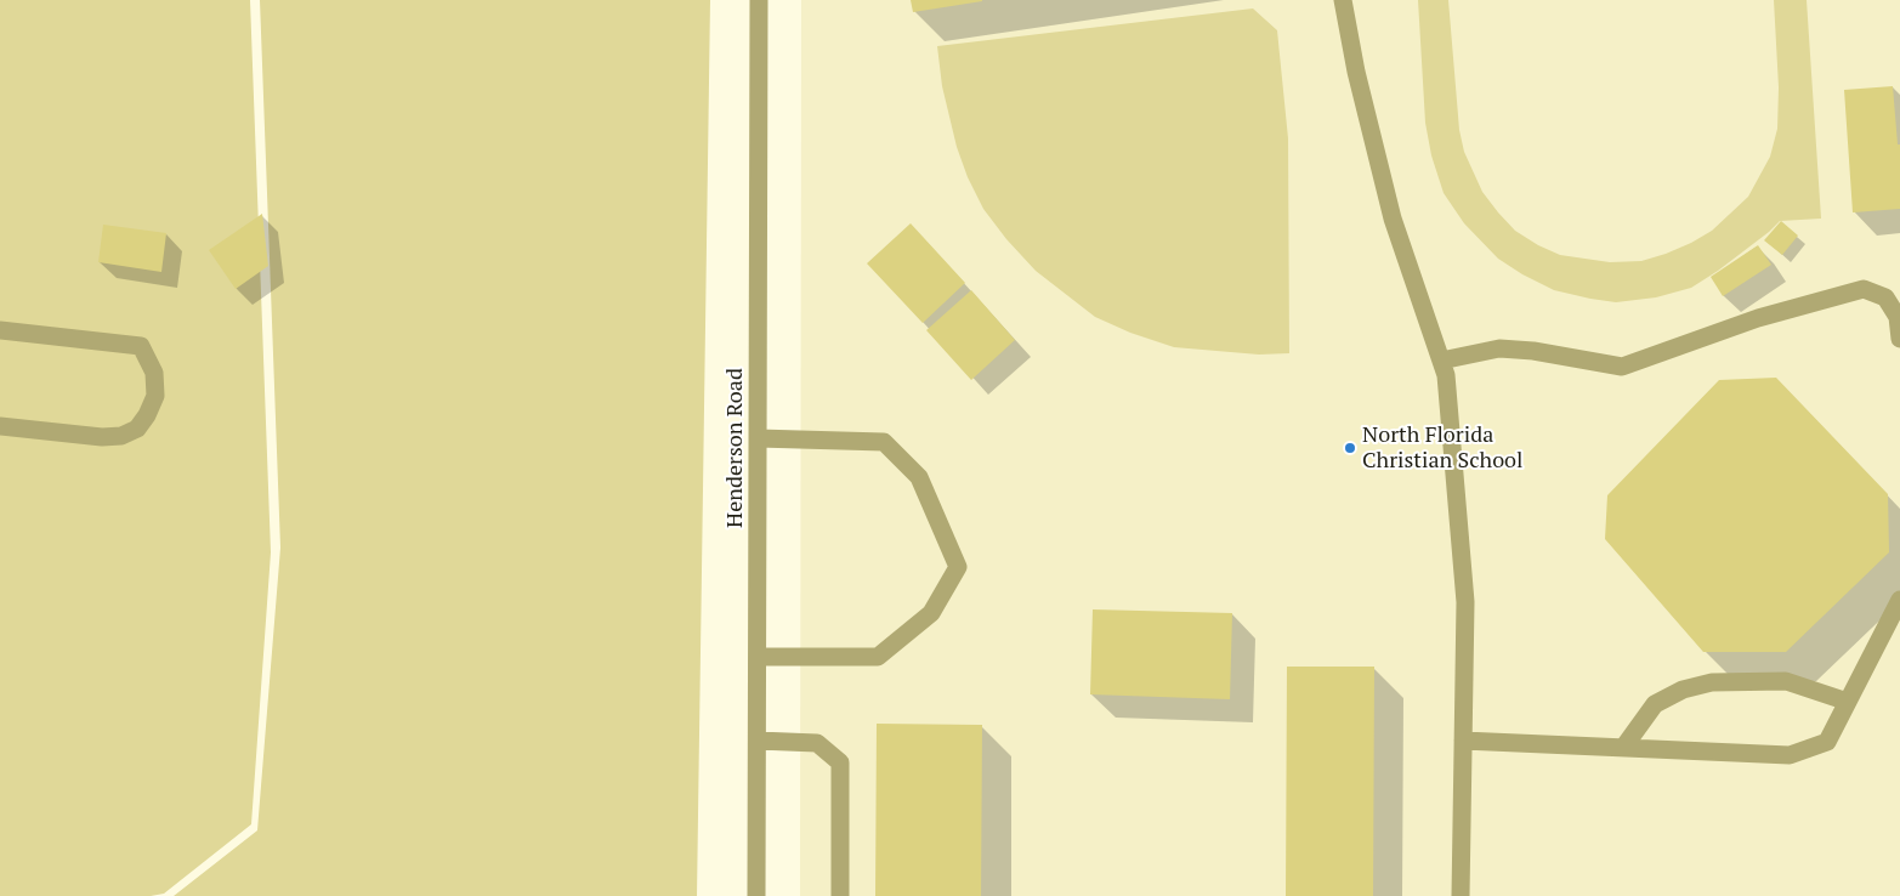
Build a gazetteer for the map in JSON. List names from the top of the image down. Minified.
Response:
{"streets":{"street":["Henderson Road"]},"places":["North Florida Christian School"]}
